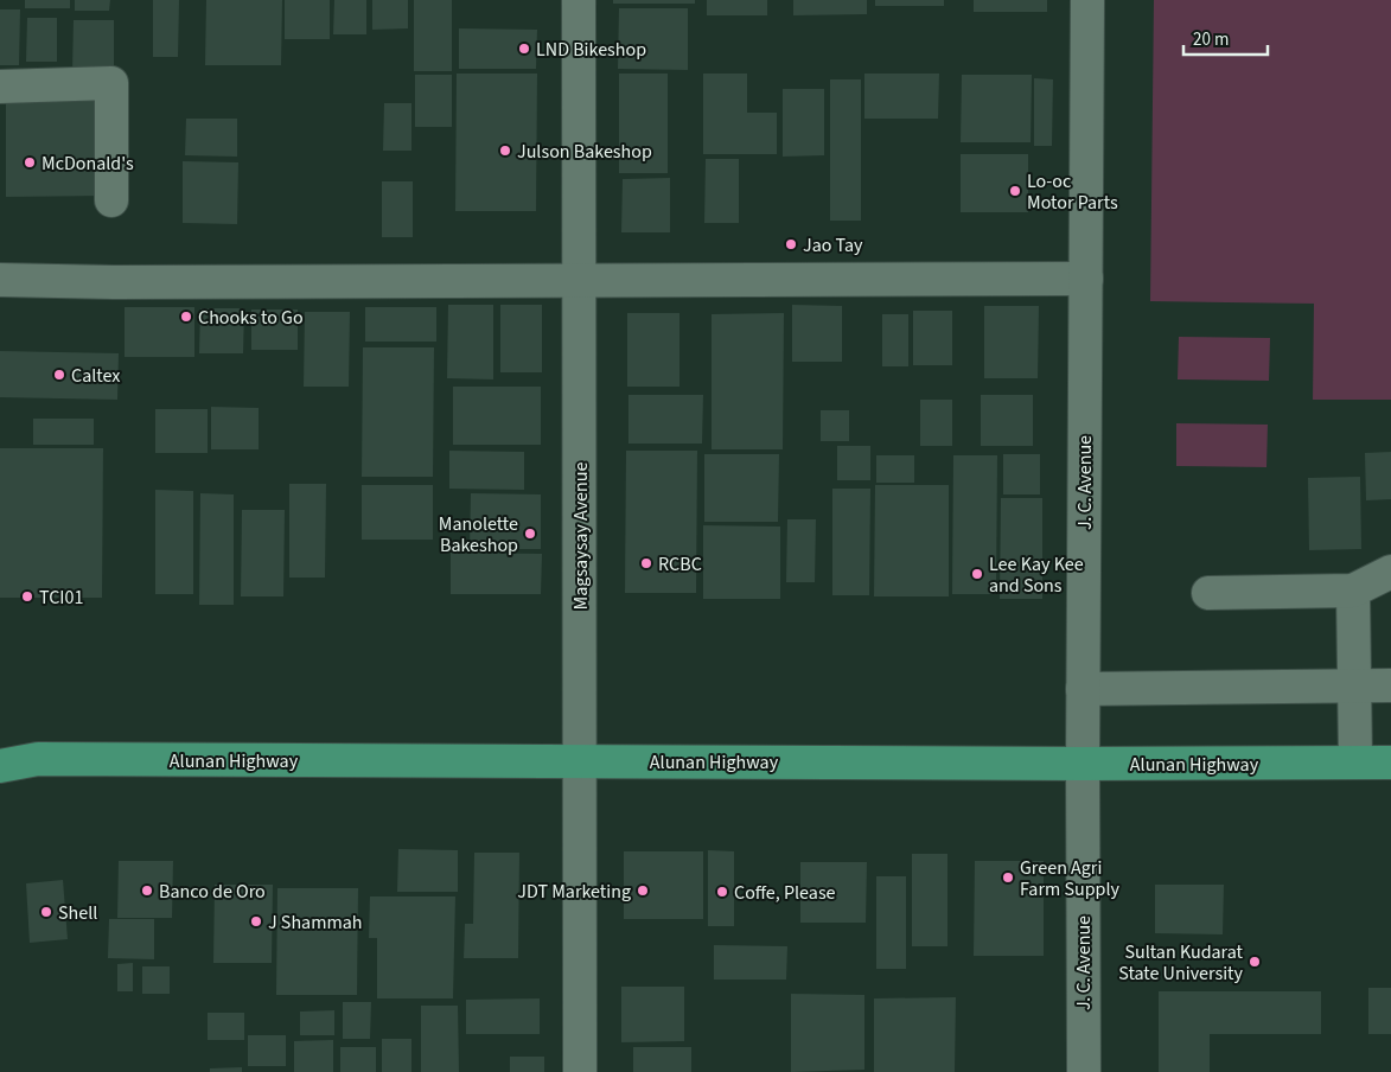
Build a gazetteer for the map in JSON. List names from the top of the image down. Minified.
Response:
{"streets":{"main road":["Alunan Highway"],"street":["J. C. Avenue","Magsaysay Avenue"]},"crossings":[["J. C. Avenue","Alunan Highway"],["Magsaysay Avenue","Alunan Highway"]],"places":["LND Bikeshop","Julson Bakeshop","McDonald's","Lo-oc Motor Parts","Jao Tay","Chooks to Go","Caltex","Manolette Bakeshop","RCBC","Lee Kay Kee and Sons","TCI01","Green Agri Farm Supply","Banco de Oro","JDT Marketing","Coffe, Please","Shell","J Shammah","Sultan Kudarat State University"],"scale_bar":"20 m"}
